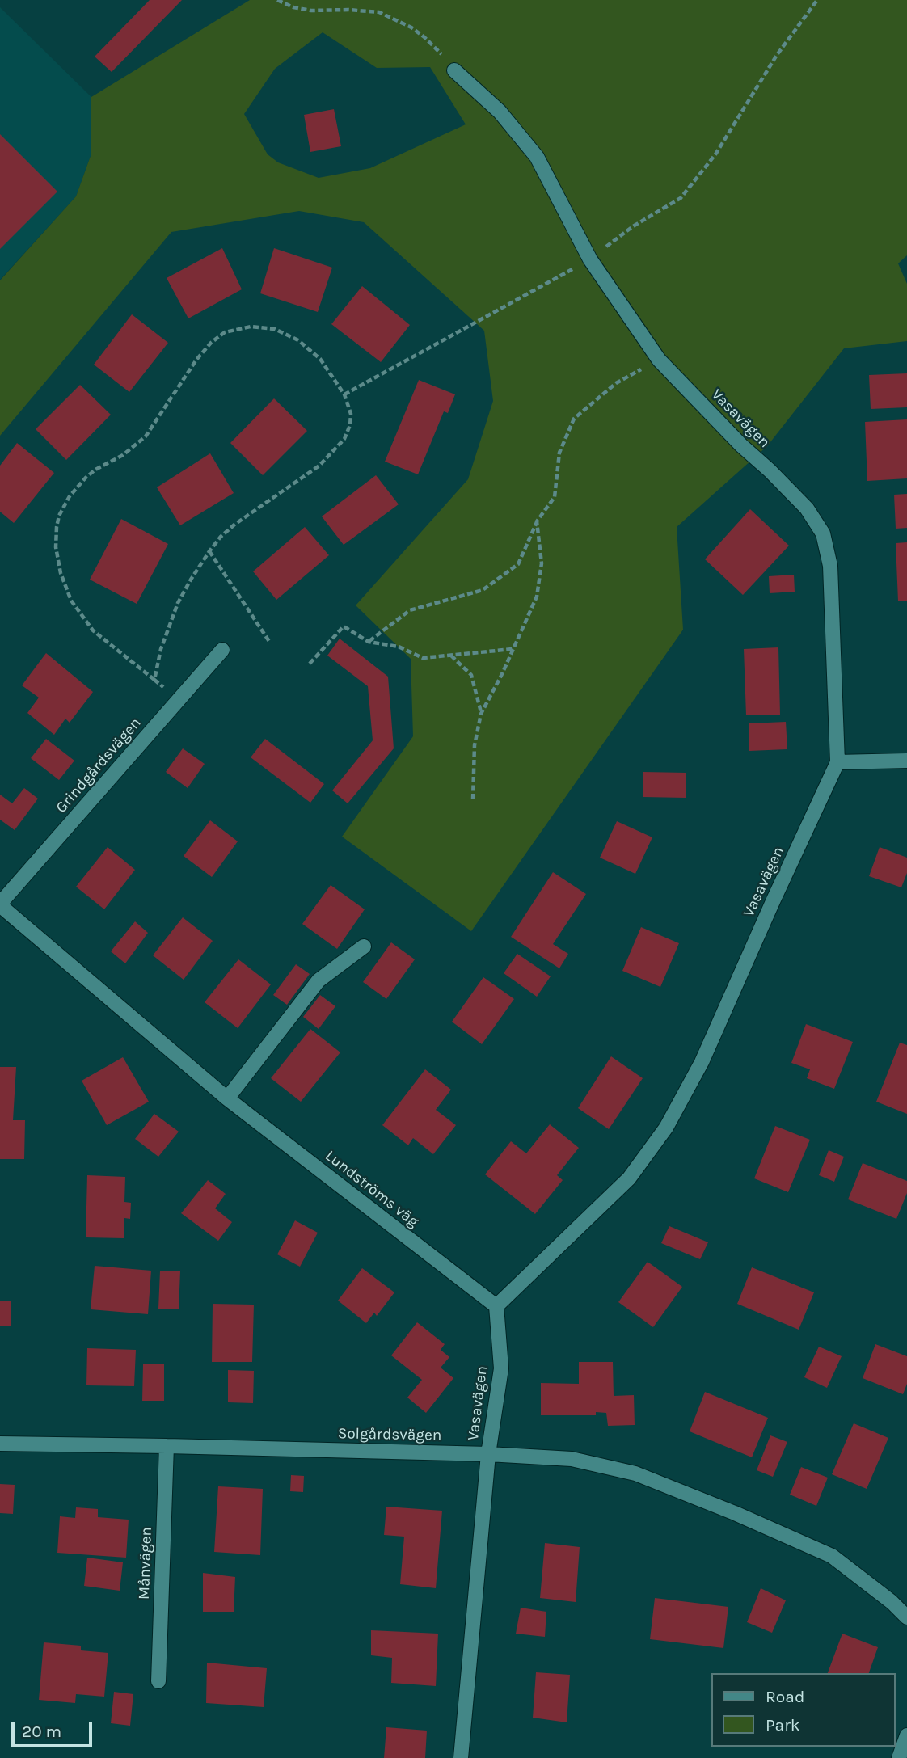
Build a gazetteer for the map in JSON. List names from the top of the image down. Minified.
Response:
{"streets":{"street":["Vasavägen","Grindgårdsvägen","Lundströms väg","Solgårdsvägen","Månvägen"]},"crossings":[["Vasavägen","Lundströms väg"],["Vasavägen","Solgårdsvägen"],["Grindgårdsvägen","Lundströms väg"],["Solgårdsvägen","Månvägen"]],"legend":["Road","Park"],"scale_bar":"20 m"}
